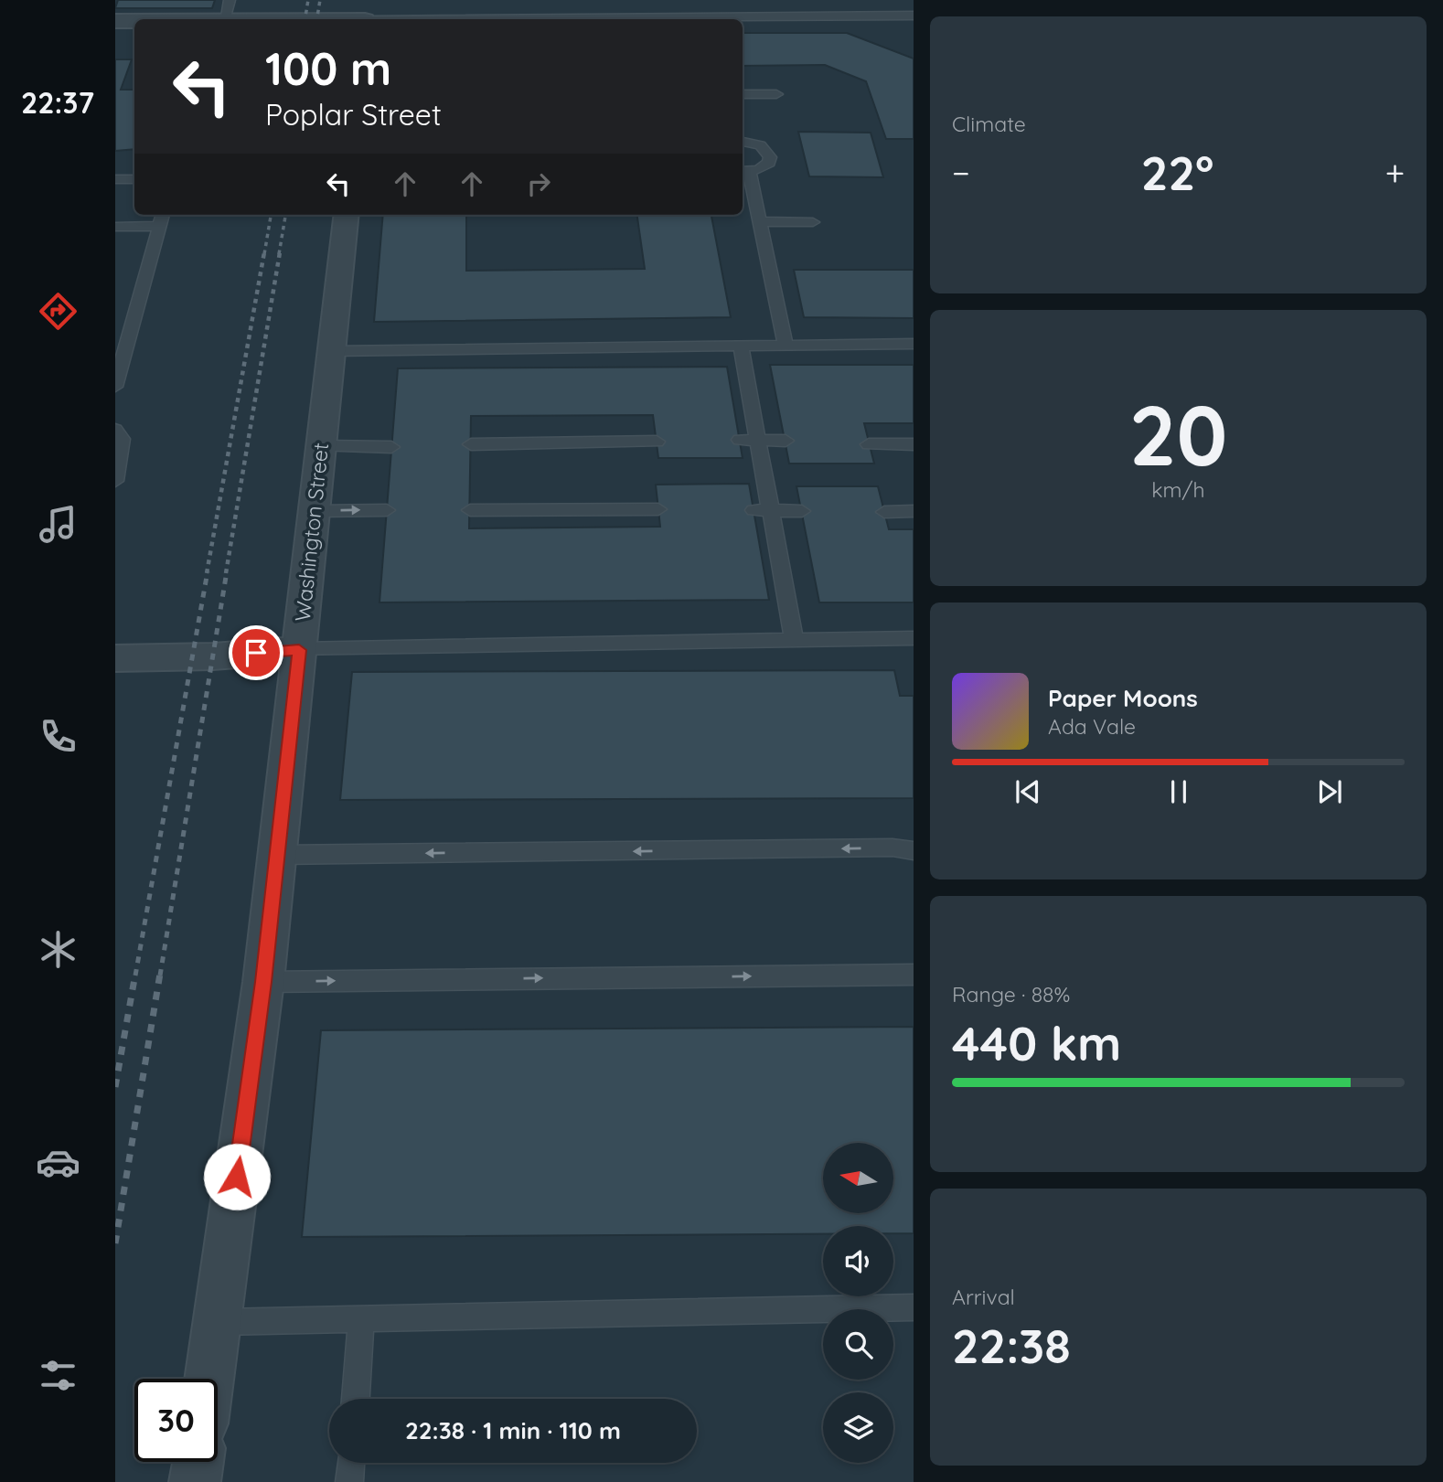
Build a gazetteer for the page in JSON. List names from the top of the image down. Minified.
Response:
{"streets":{"street":["Washington Street"]},"north":"left","page":{"tabs":"22:37","tile":["Climate",["20","km/h"],["Range · 88%","440 km"],["Arrival","22:38"]],"turn":["100 m","Poplar Street"],"heat":["−","22°","+"],"song":["Paper Moons","Ada Vale"],"limit":"30","trip":"22:38 · 1 min · 110 m"}}
